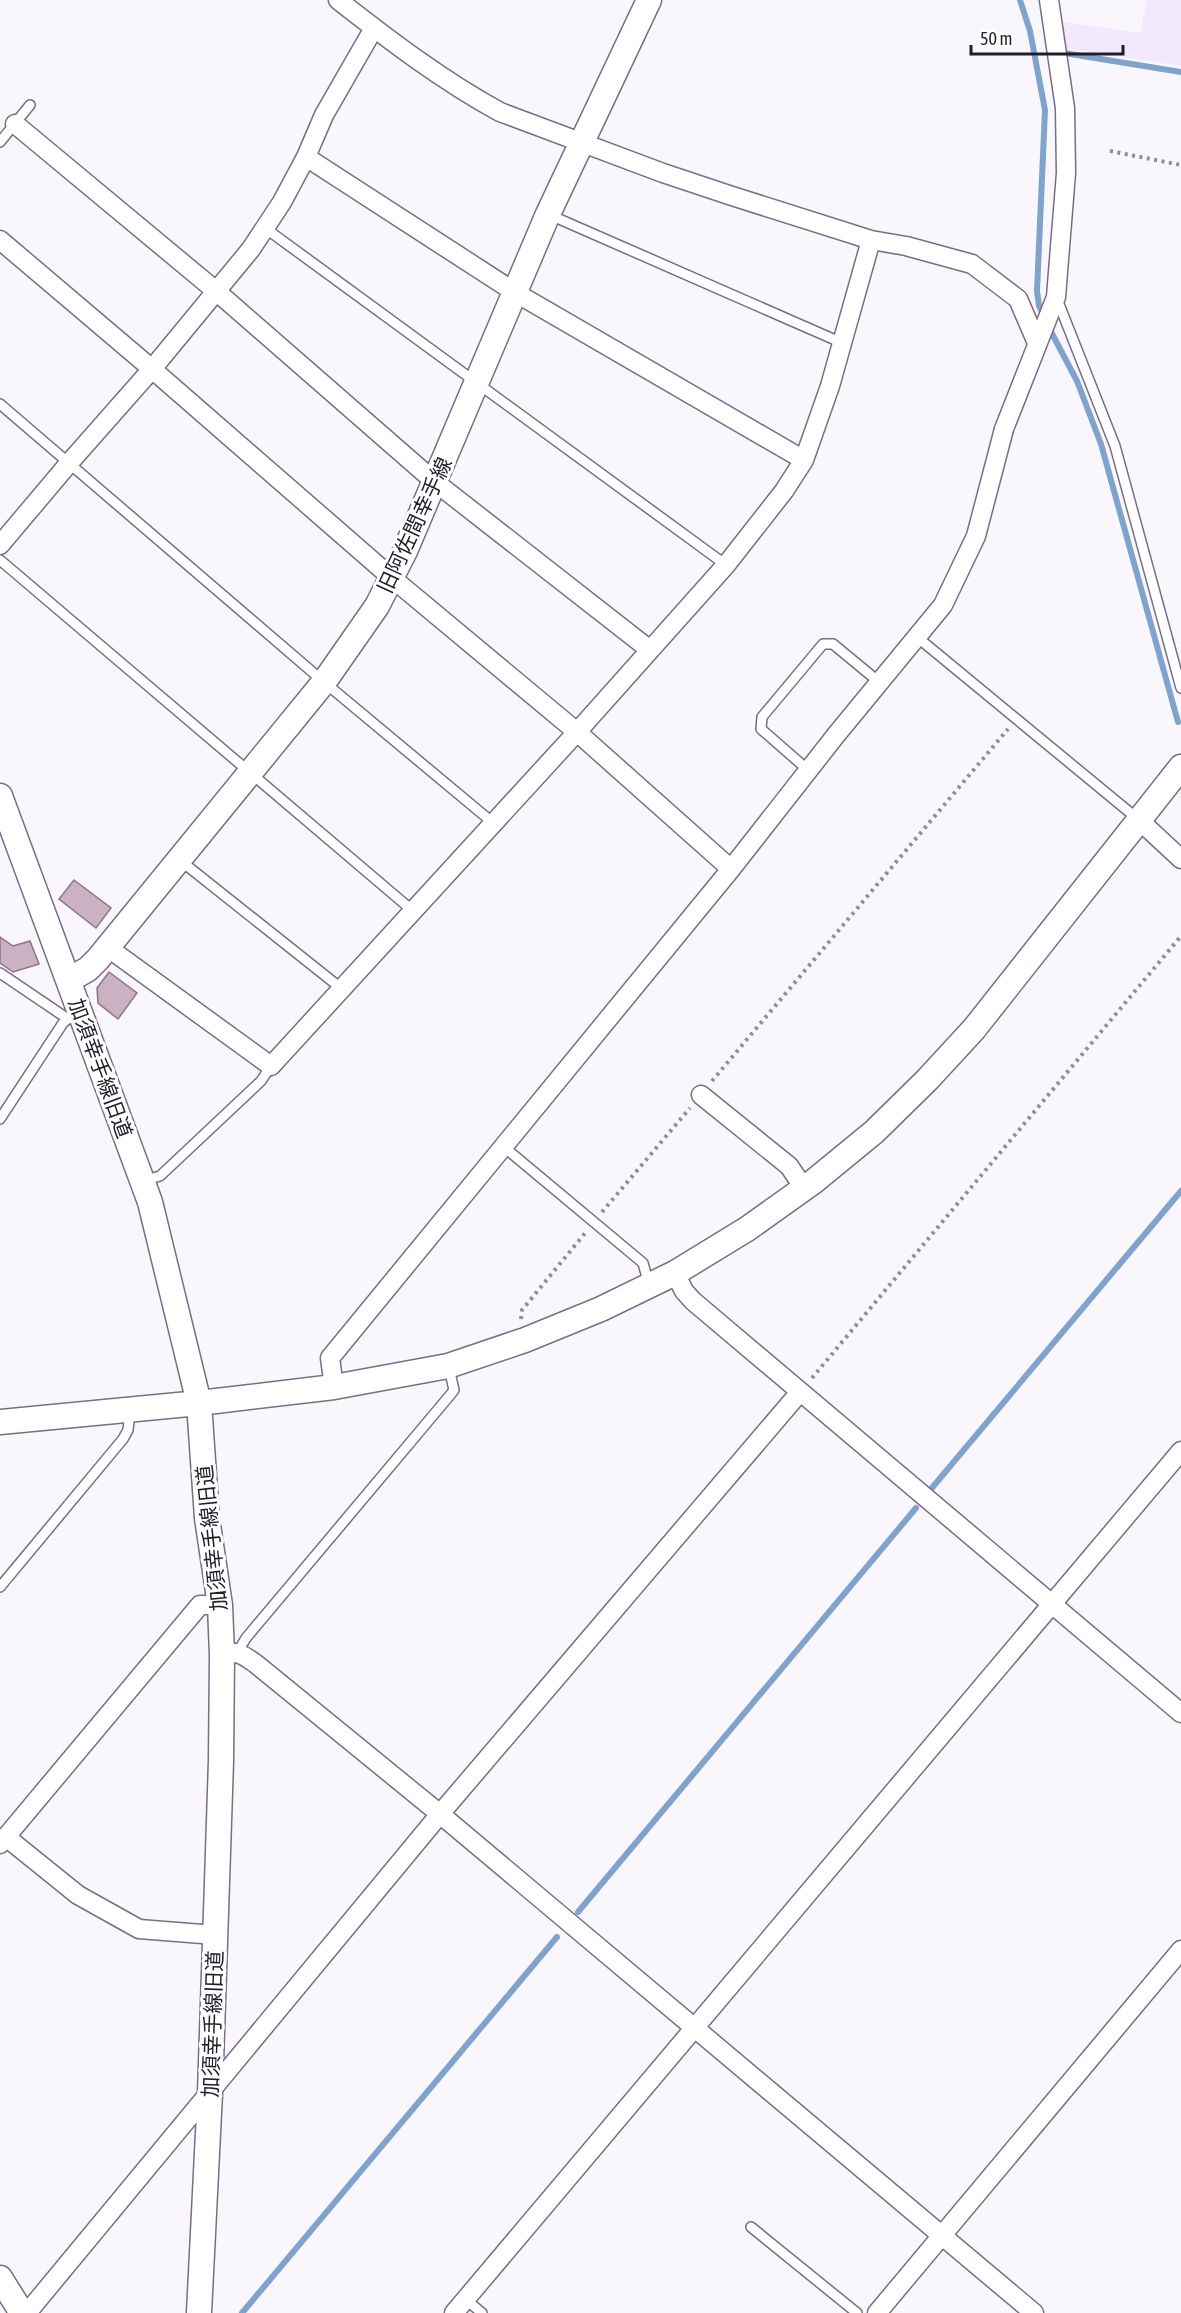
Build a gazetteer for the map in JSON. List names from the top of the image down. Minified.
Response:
{"streets":{"street":["旧阿佐間幸手線","加須幸手線旧道"]},"crossings":[["旧阿佐間幸手線","加須幸手線旧道"]],"scale_bar":"50 m"}
